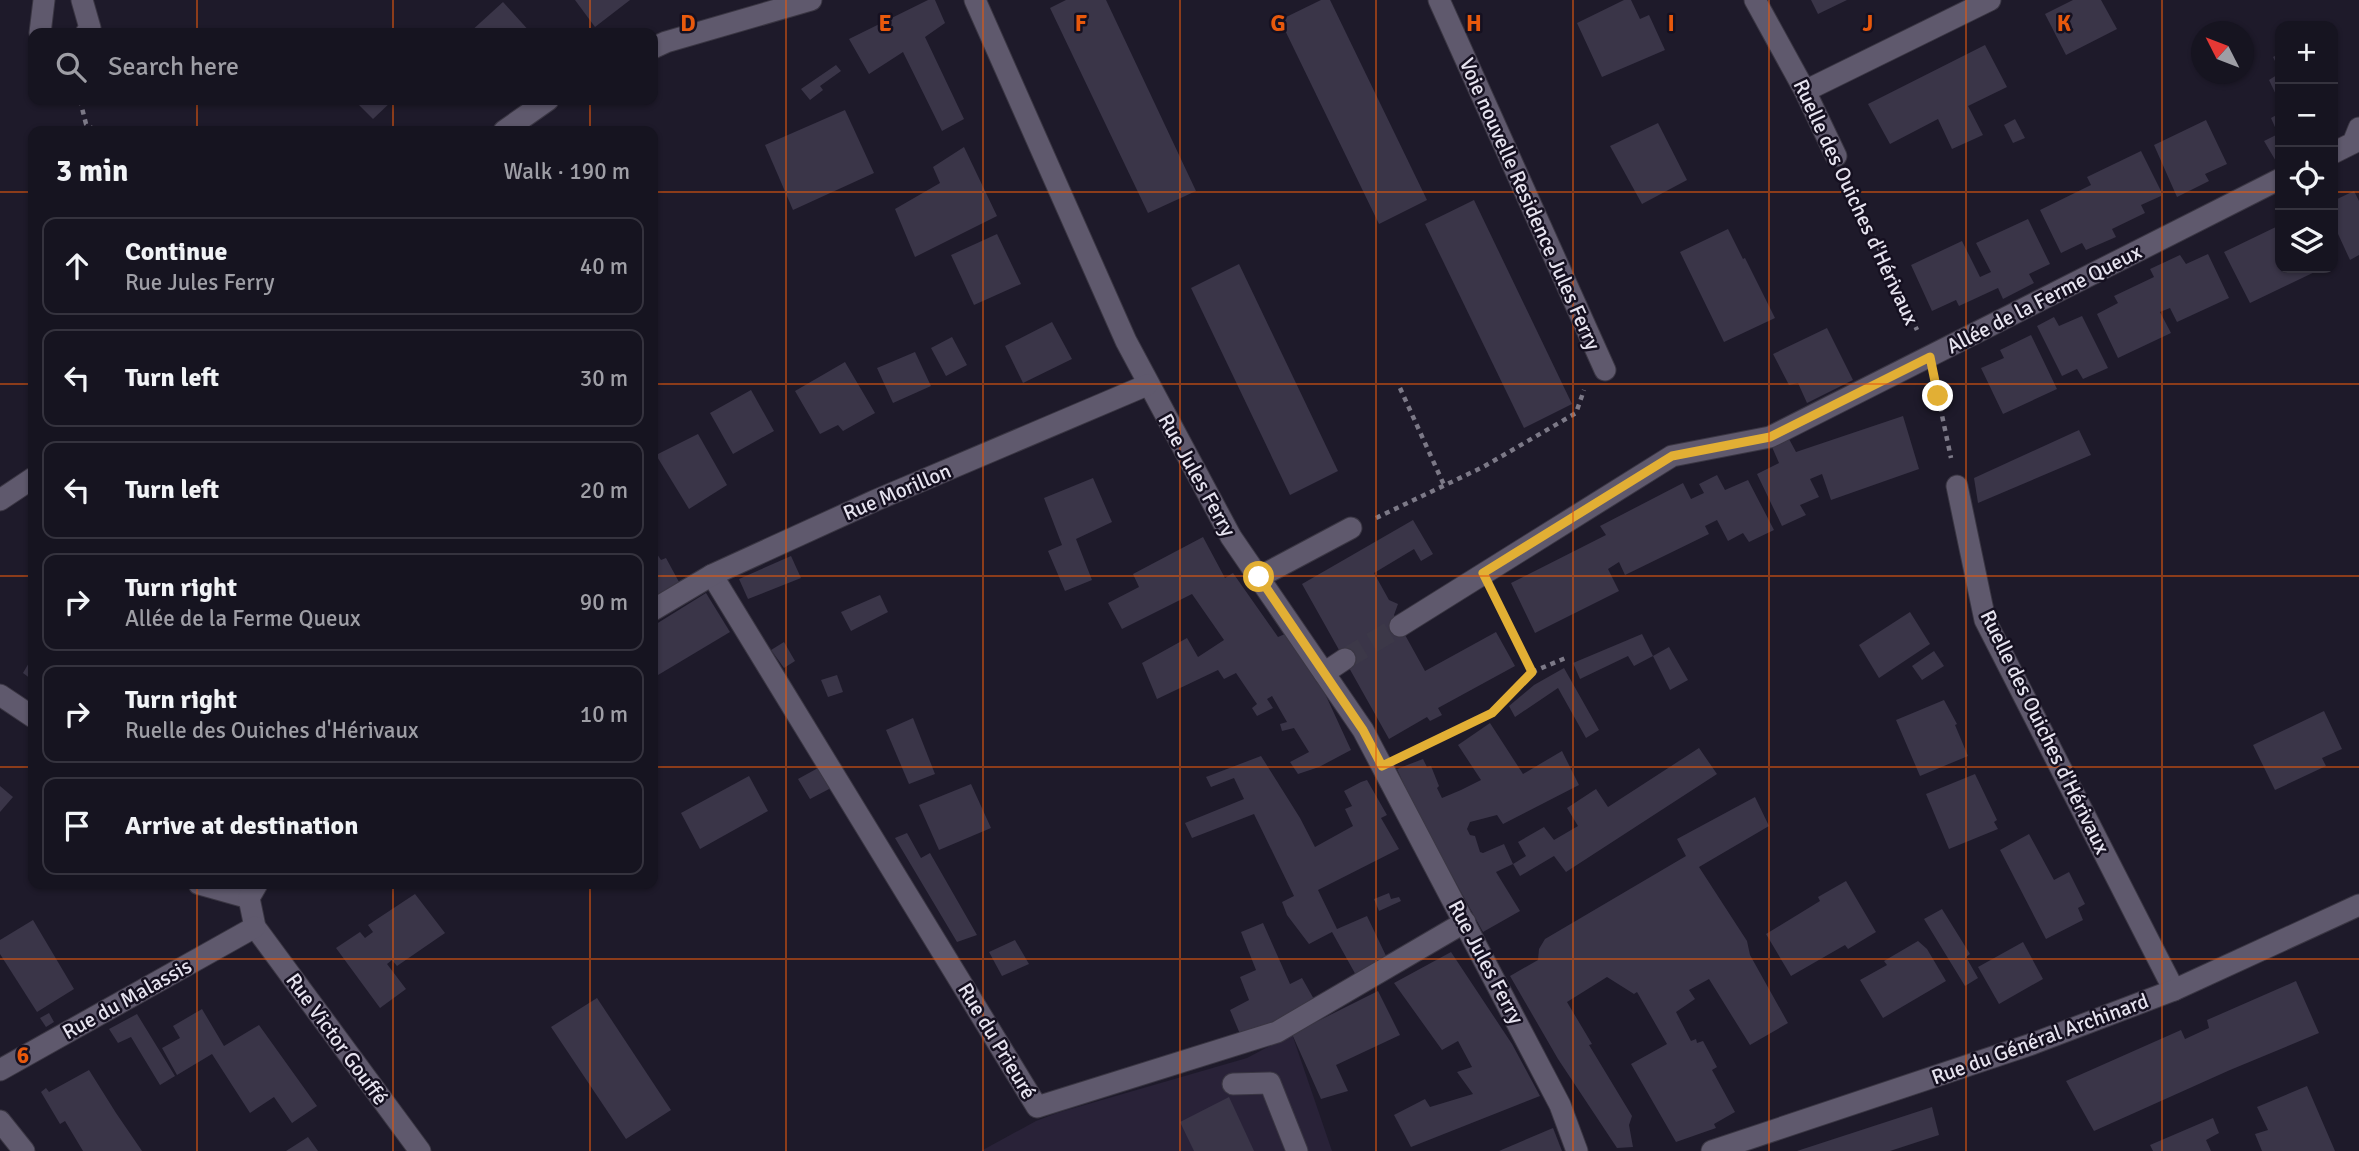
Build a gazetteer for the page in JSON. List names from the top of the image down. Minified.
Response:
{"streets":{"street":["Ruelle des Ouiches d'Hérivaux","Voie nouvelle Residence Jules Ferry","Allée de la Ferme Queux","Rue Jules Ferry","Rue Morillon","Rue du Malassis","Rue Victor Gouffé","Rue du Général Archinard","Rue du Prieuré"]},"crossings":[["Ruelle des Ouiches d'Hérivaux","Allée de la Ferme Queux"],["Ruelle des Ouiches d'Hérivaux","Rue du Général Archinard"],["Rue Jules Ferry","Rue Morillon"],["Rue Jules Ferry","Rue du Prieuré"],["Rue Morillon","Rue du Prieuré"],["Rue du Malassis","Rue Victor Gouffé"]],"north":"top left","page":{"map_buttons":["+","−"],"search":"Search here","heading":["3 min","Walk · 190 m"],"list":[["Continue","Rue Jules Ferry","40 m"],["Turn left","30 m"],["Turn left","20 m"],["Turn right","Allée de la Ferme Queux","90 m"],["Turn right","Ruelle des Ouiches d'Hérivaux","10 m"],"Arrive at destination"]},"grid":{"columns":["D","E","F","G","H","I","J","K"],"rows":["6"]}}
